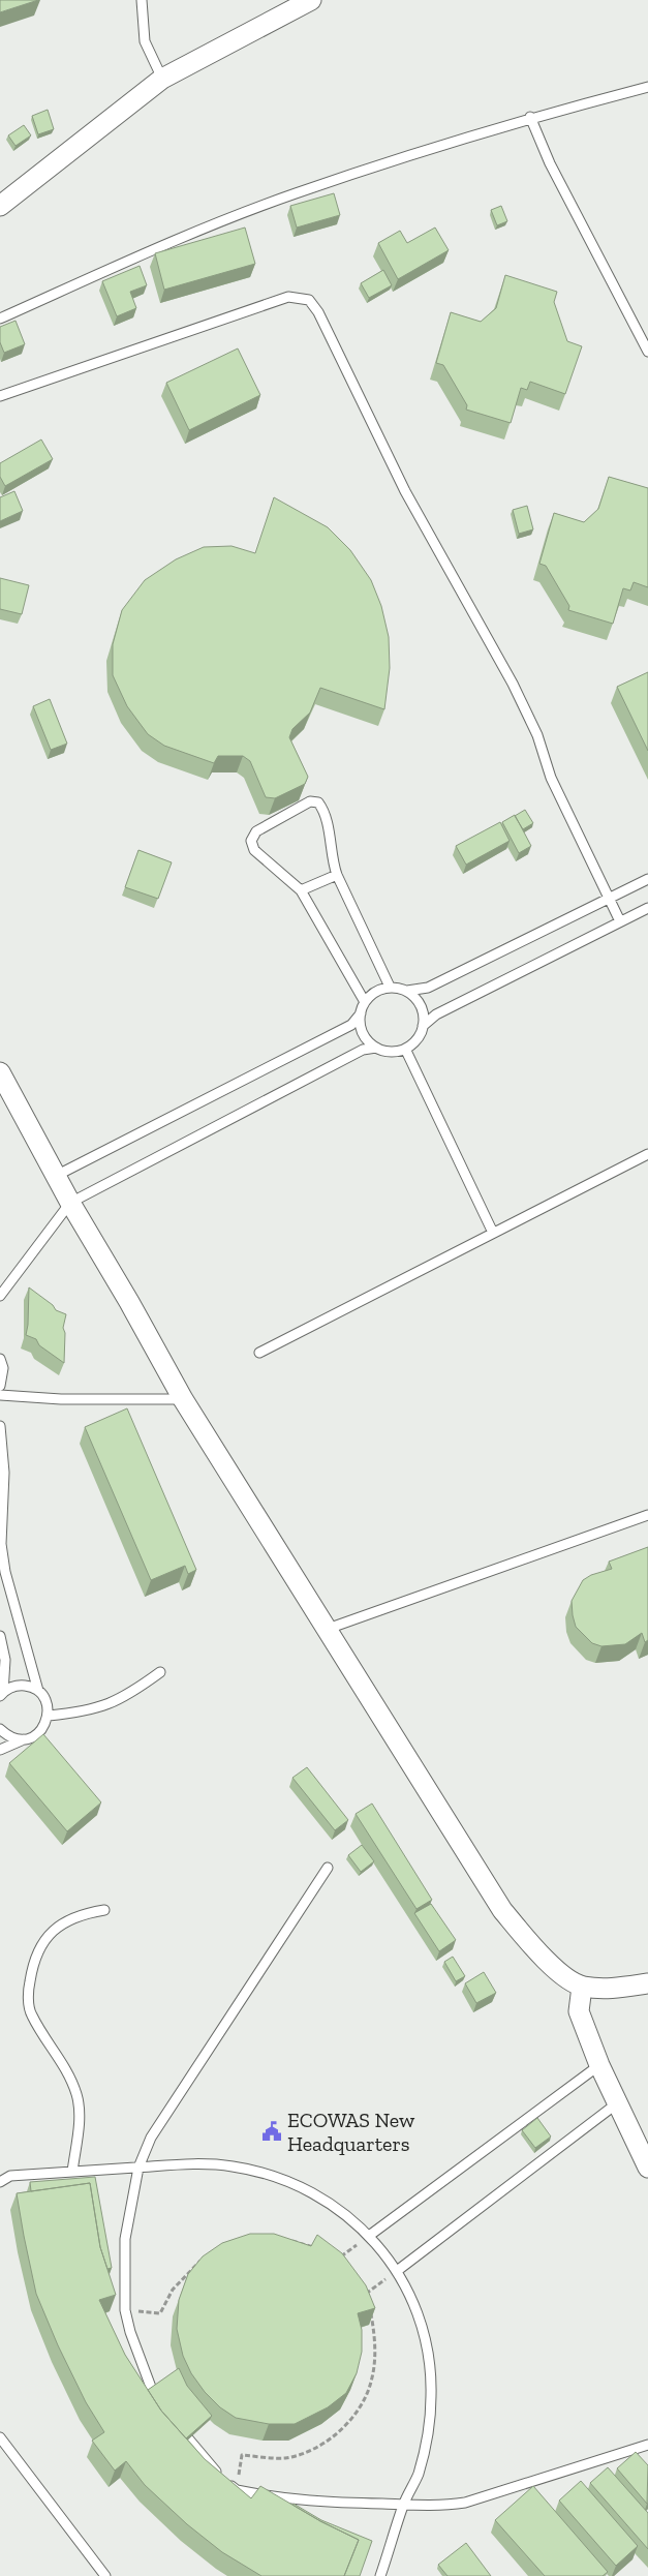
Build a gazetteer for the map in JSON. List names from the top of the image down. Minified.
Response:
{"places":{"public building":["ECOWAS New Headquarters"]}}
